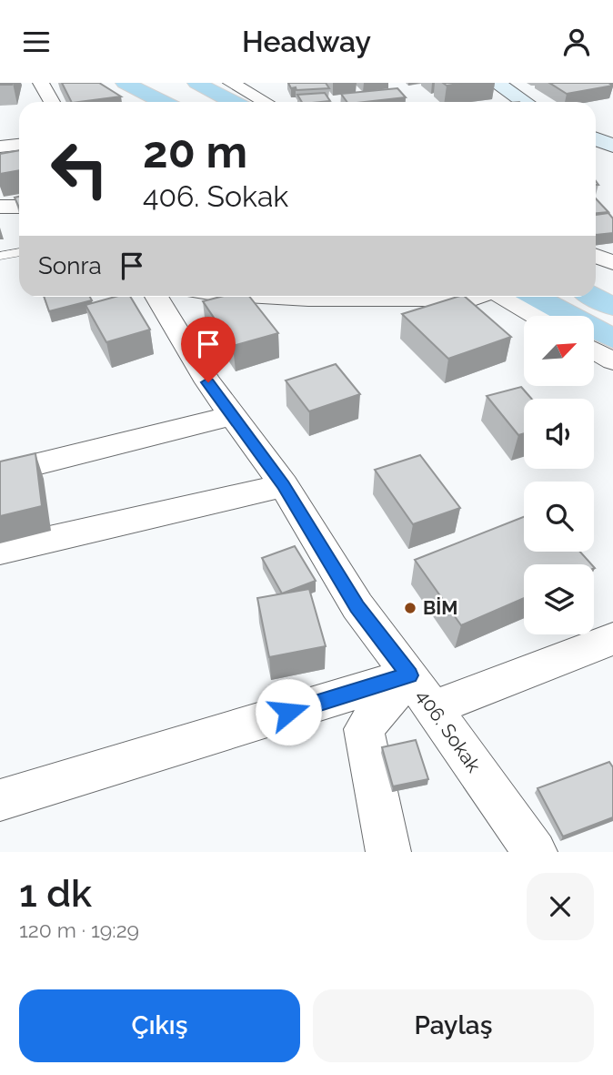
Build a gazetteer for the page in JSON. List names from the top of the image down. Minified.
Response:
{"streets":{"street":["406. Sokak"]},"places":["BİM"],"north":"top right","page":{"header":"Headway","turn":["20 m","406. Sokak"],"then":"Sonra","heading":["1 dk","120 m · 19:29"],"buttons":["Çıkış","Paylaş"]}}
